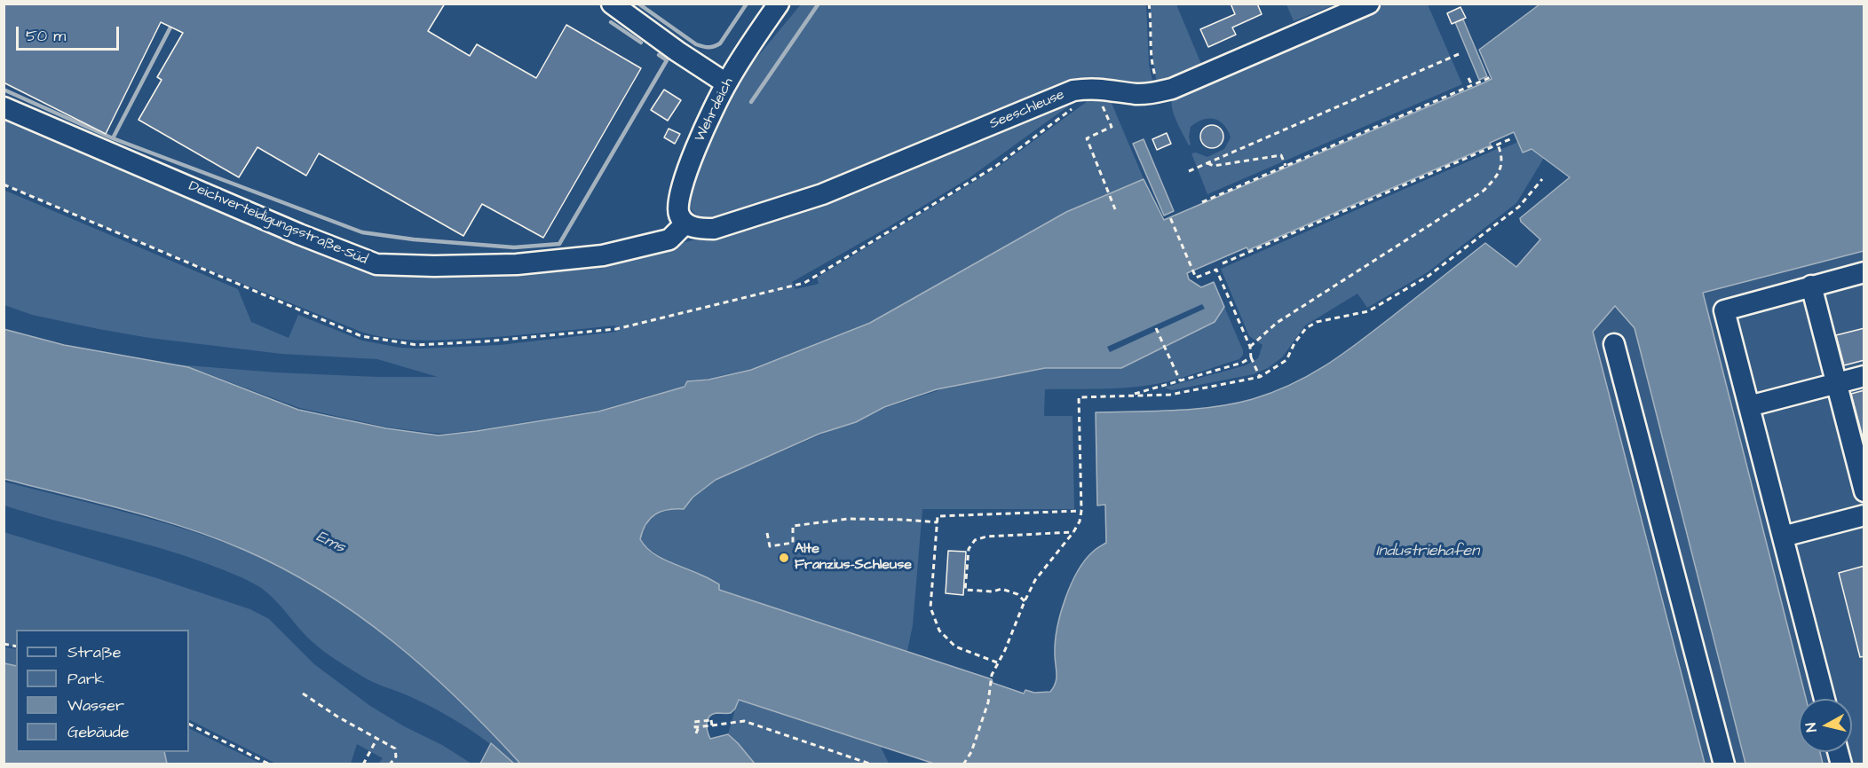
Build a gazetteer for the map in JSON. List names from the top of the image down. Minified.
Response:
{"streets":{"street":["Wehrdeich","Seeschleuse","Deichverteidigungsstraße-Süd"]},"crossings":[["Wehrdeich","Seeschleuse"],["Wehrdeich","Deichverteidigungsstraße-Süd"],["Seeschleuse","Deichverteidigungsstraße-Süd"]],"water":["Ems","Industriehafen"],"places":["Alte Franzius-Schleuse"],"legend":["Straße","Park","Wasser","Gebäude"],"scale_bar":"50 m","north":"left"}
